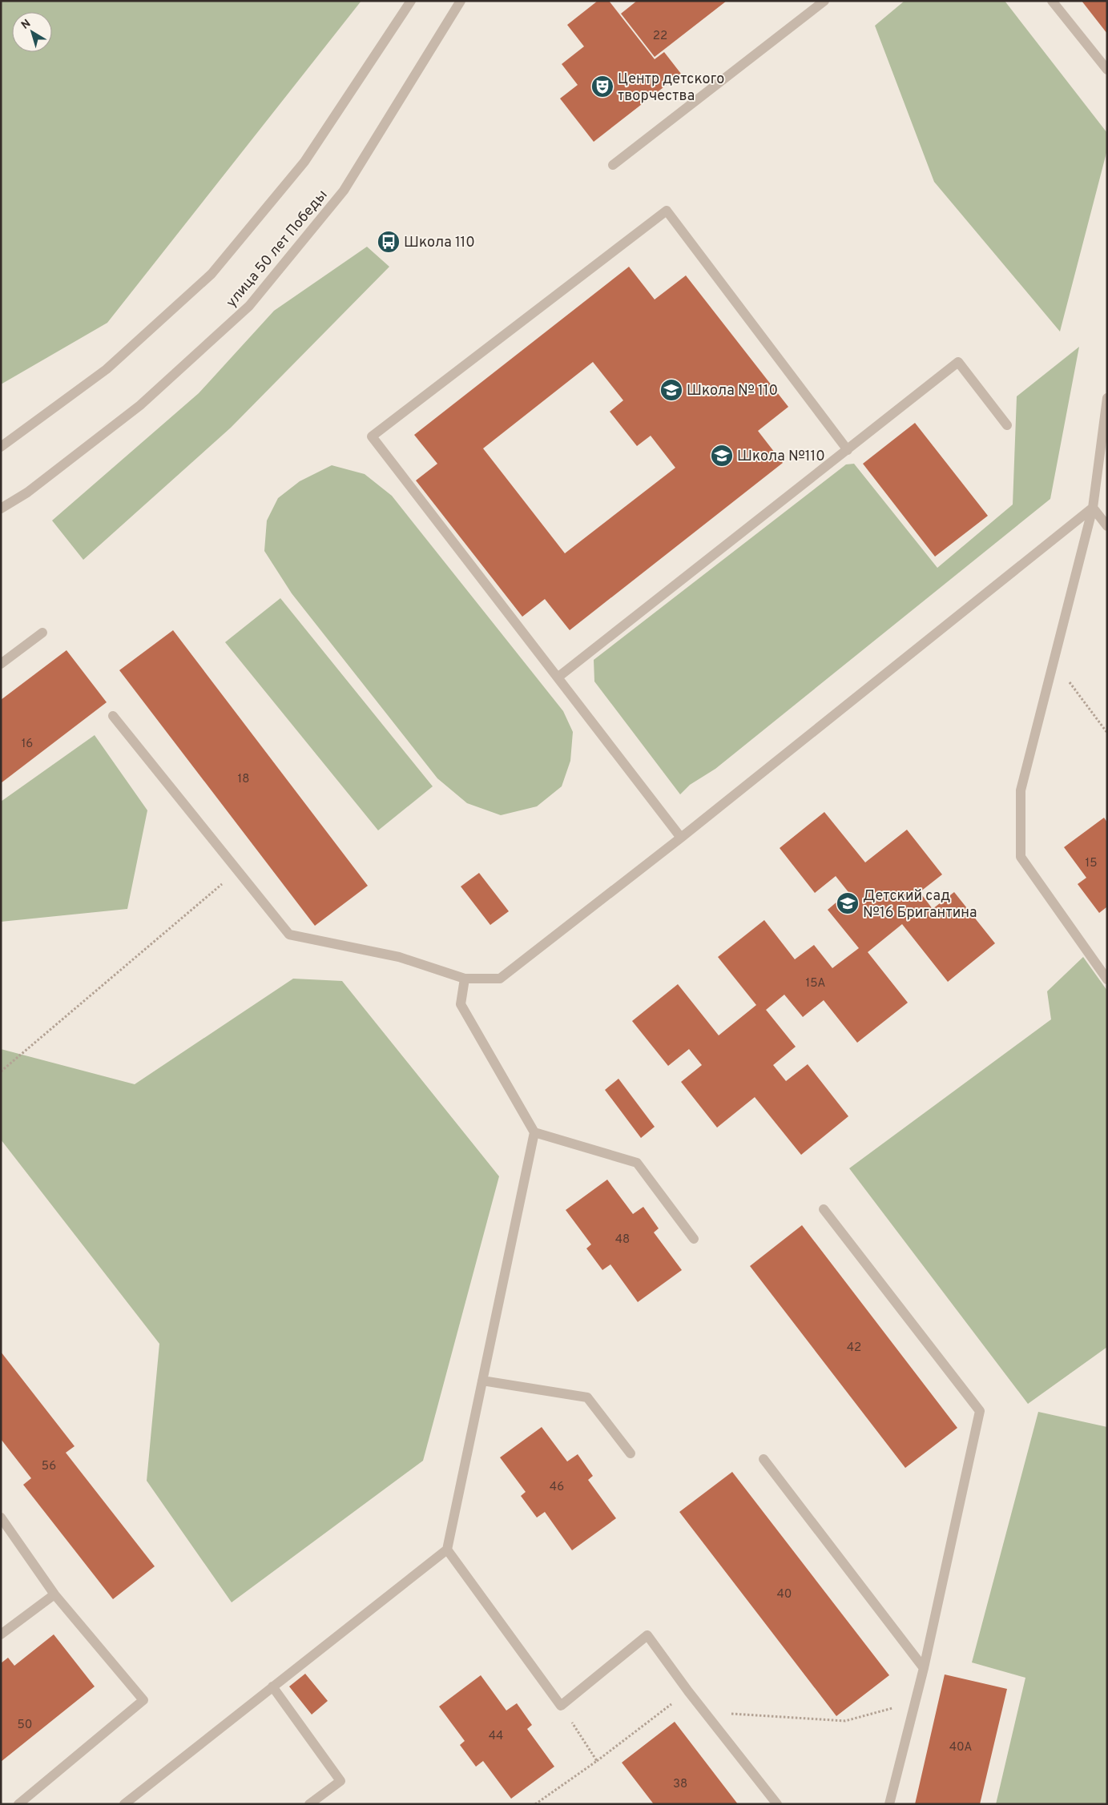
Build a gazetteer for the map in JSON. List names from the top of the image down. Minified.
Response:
{"streets":{"street":["улица 50 лет Победы"]},"places":{"theatre":["Центр детского творчества"],"bus stop":["Школа 110"],"school or university":["Школа № 110","Школа №110","Детский сад №16 Бригантина"]},"house_numbers":["22","16","18","15","15А","48","42","56","46","40","50","44","40А","38"],"north":"top left"}
